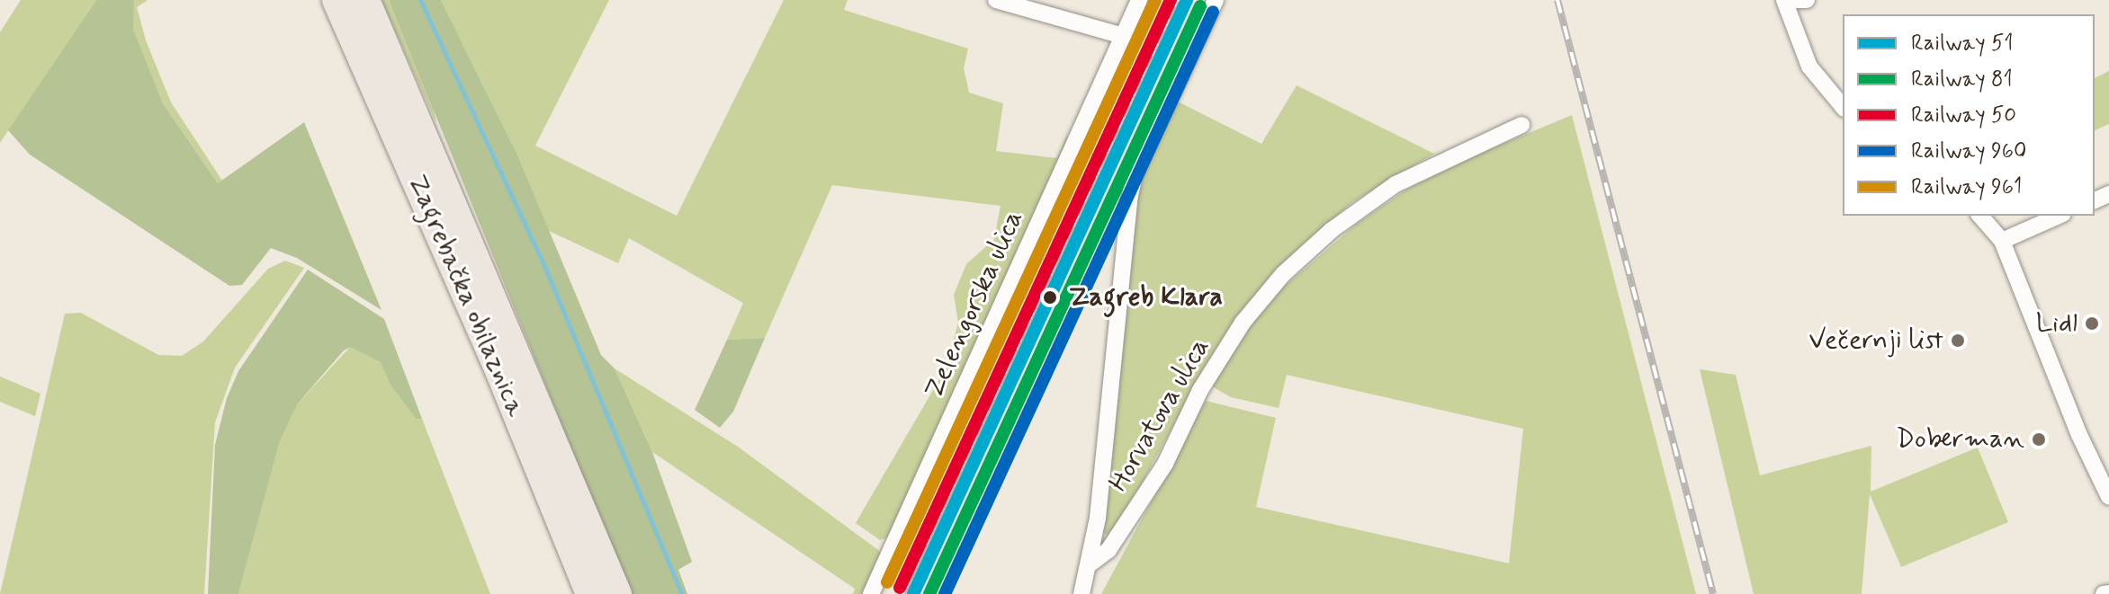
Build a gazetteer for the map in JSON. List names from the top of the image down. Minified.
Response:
{"streets":{"highway":["Zagrebačka obilaznica"],"street":["Zelengorska ulica","Horvatova ulica"]},"places":["Zagreb Klara","Lidl","Večernji list","Doberman"],"lines":["rail line 51","rail line 50","rail line 961","rail line 81","rail line 960"],"legend":["Railway 51","Railway 81","Railway 50","Railway 960","Railway 961"]}
